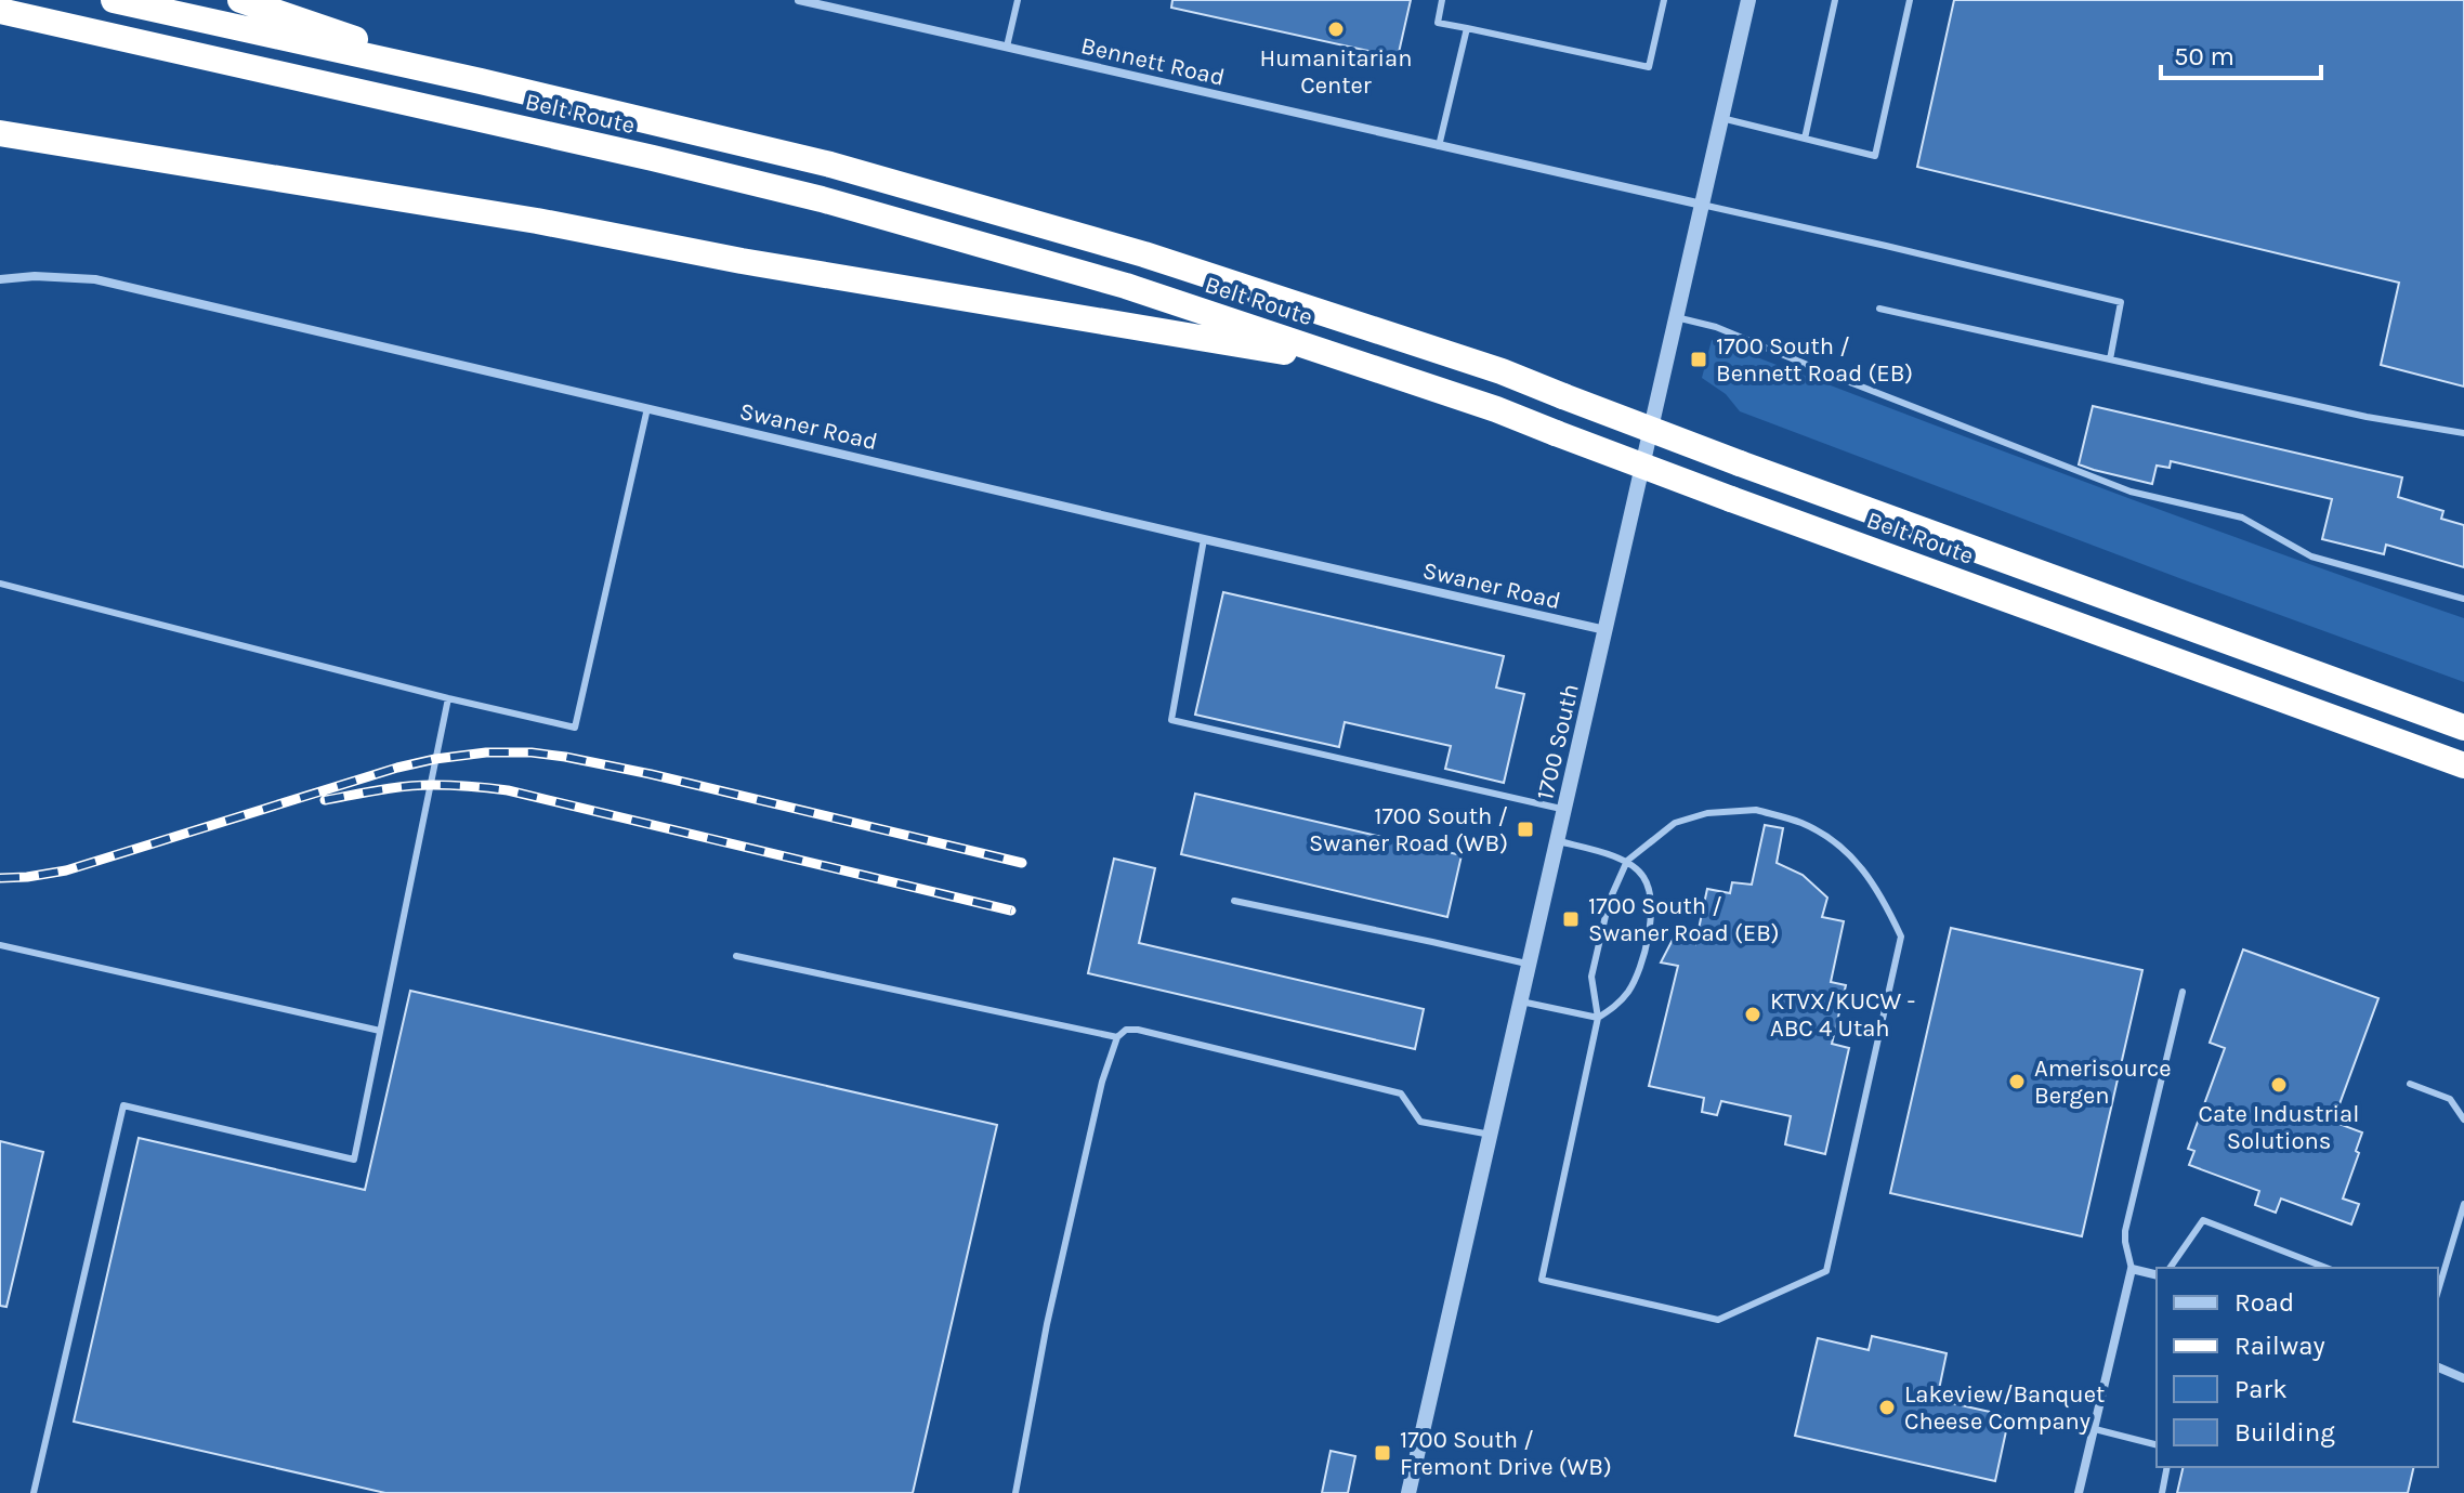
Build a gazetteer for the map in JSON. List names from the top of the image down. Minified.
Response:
{"streets":{"highway":["Belt Route"],"street":["Bennett Road","Swaner Road","1700 South"]},"crossings":[["Bennett Road","1700 South"],["Swaner Road","1700 South"]],"places":{"other":["Humanitarian Center","KTVX/KUCW - ABC 4 Utah","Amerisource Bergen","Cate Industrial Solutions","Lakeview/Banquet Cheese Company"],"transit":["1700 South / Bennett Road (EB)","1700 South / Swaner Road (WB)","1700 South / Swaner Road (EB)","1700 South / Fremont Drive (WB)"]},"legend":["Road","Railway","Park","Building"],"scale_bar":"50 m"}
